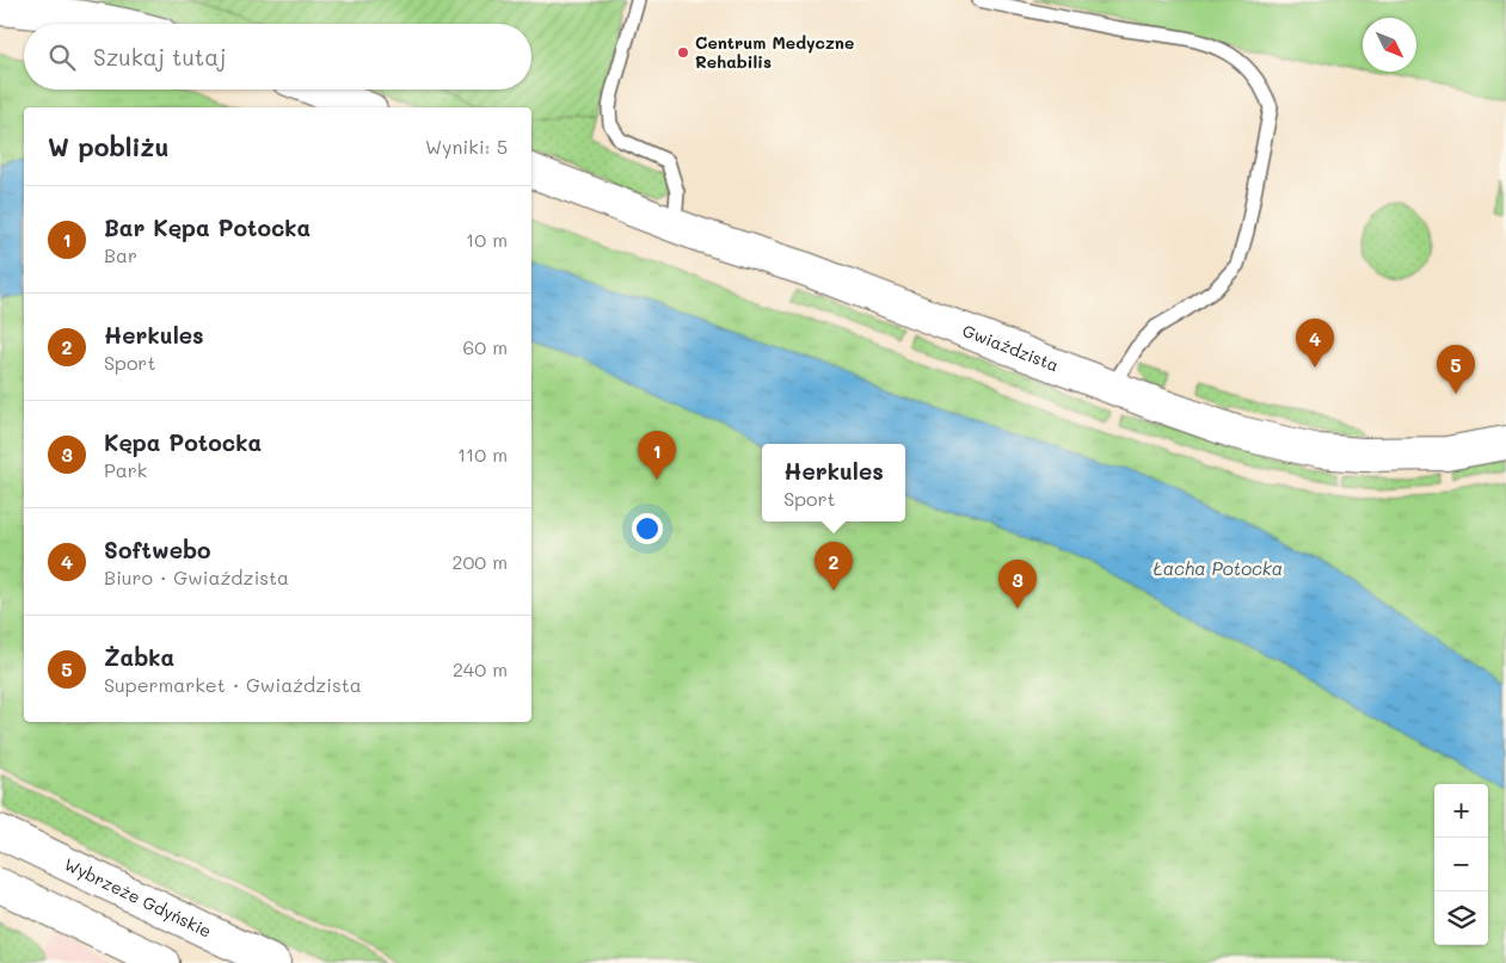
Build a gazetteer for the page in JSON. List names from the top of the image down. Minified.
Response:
{"streets":{"street":["Gwiaździsta","Wybrzeże Gdyńskie"]},"water":["Łacha Potocka"],"places":["Centrum Medyczne Rehabilis"],"north":"bottom right","page":{"search":"Szukaj tutaj","heading":["W pobliżu","Wyniki: 5"],"list":[{"mark":"1","name":"Bar Kępa Potocka","note":"Bar","value":"10 m"},{"mark":"2","name":"Herkules","note":"Sport","value":"60 m"},{"mark":"3","name":"Kępa Potocka","note":"Park","value":"110 m"},{"mark":"4","name":"Softwebo","note":"Biuro · Gwiaździsta","value":"200 m"},{"mark":"5","name":"Żabka","note":"Supermarket · Gwiaździsta","value":"240 m"}],"pins":["4","5","1","2","3"],"popup":["Herkules","Sport"],"map_buttons":["+","−"]}}
